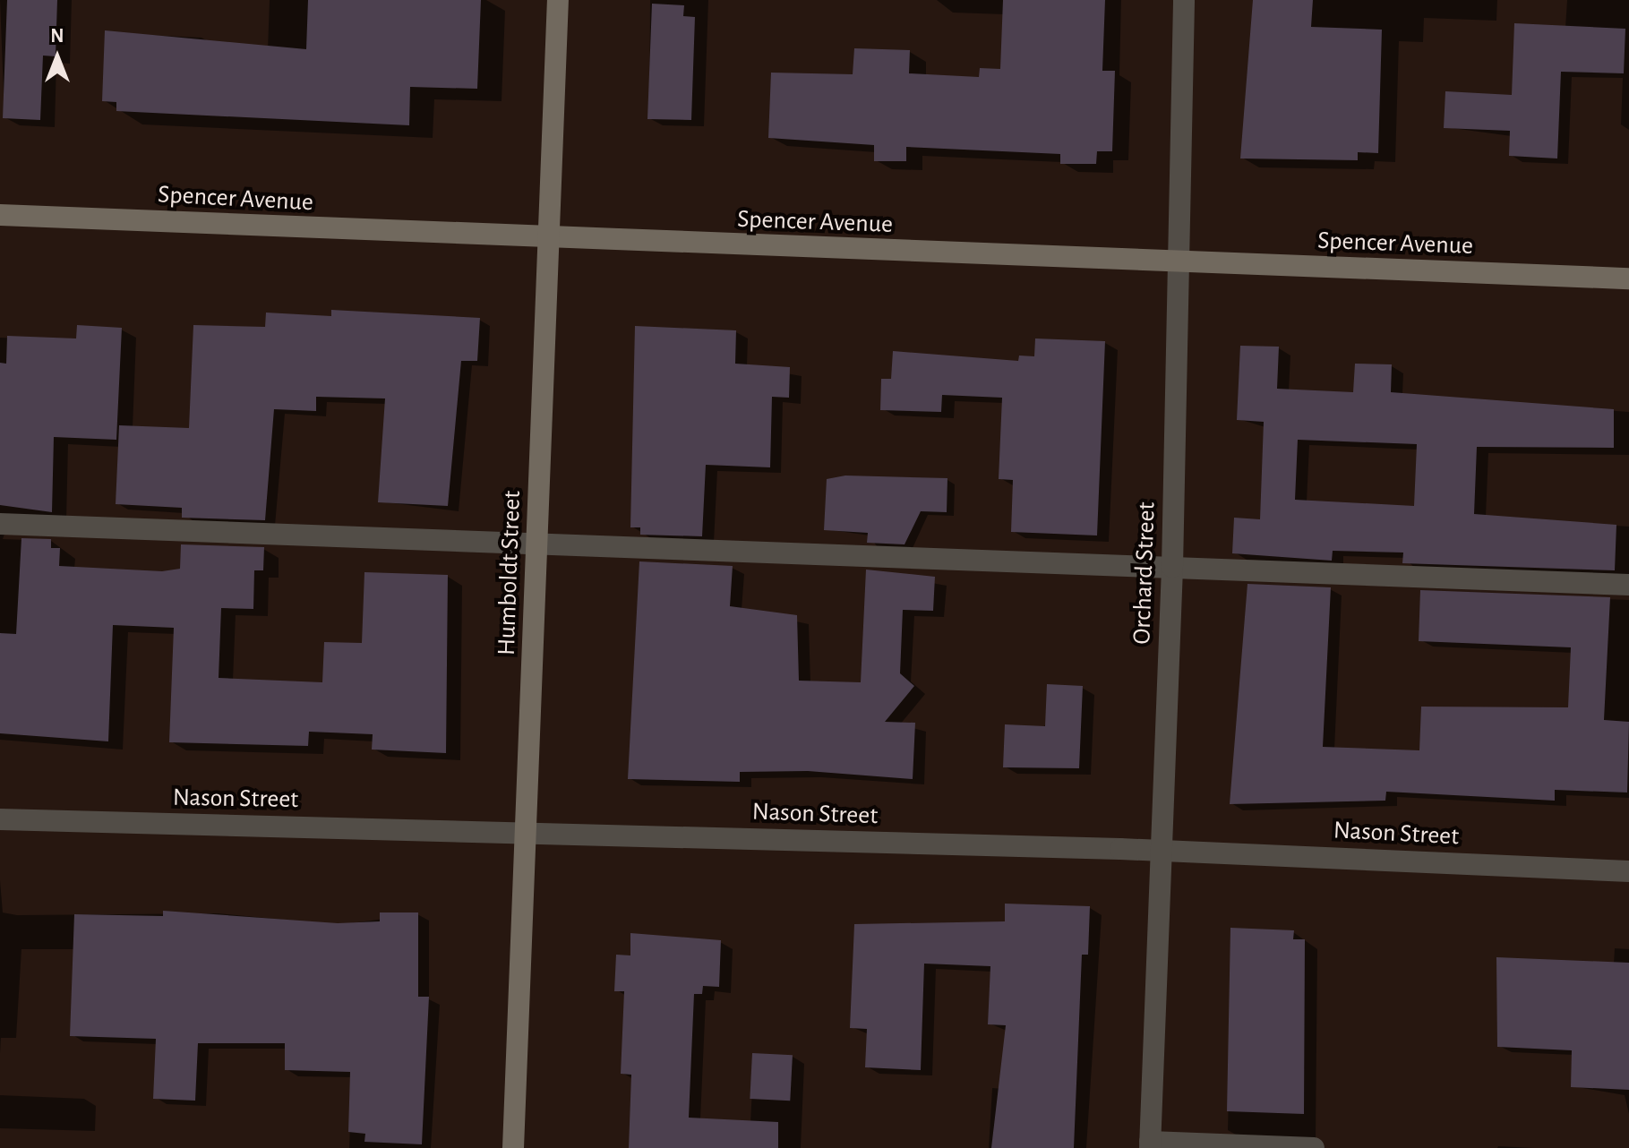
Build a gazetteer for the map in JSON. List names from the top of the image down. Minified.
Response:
{"streets":{"street":["Spencer Avenue","Humboldt Street","Orchard Street","Nason Street"]},"crossings":[["Spencer Avenue","Humboldt Street"],["Spencer Avenue","Orchard Street"],["Humboldt Street","Nason Street"],["Orchard Street","Nason Street"]],"north":"top"}
